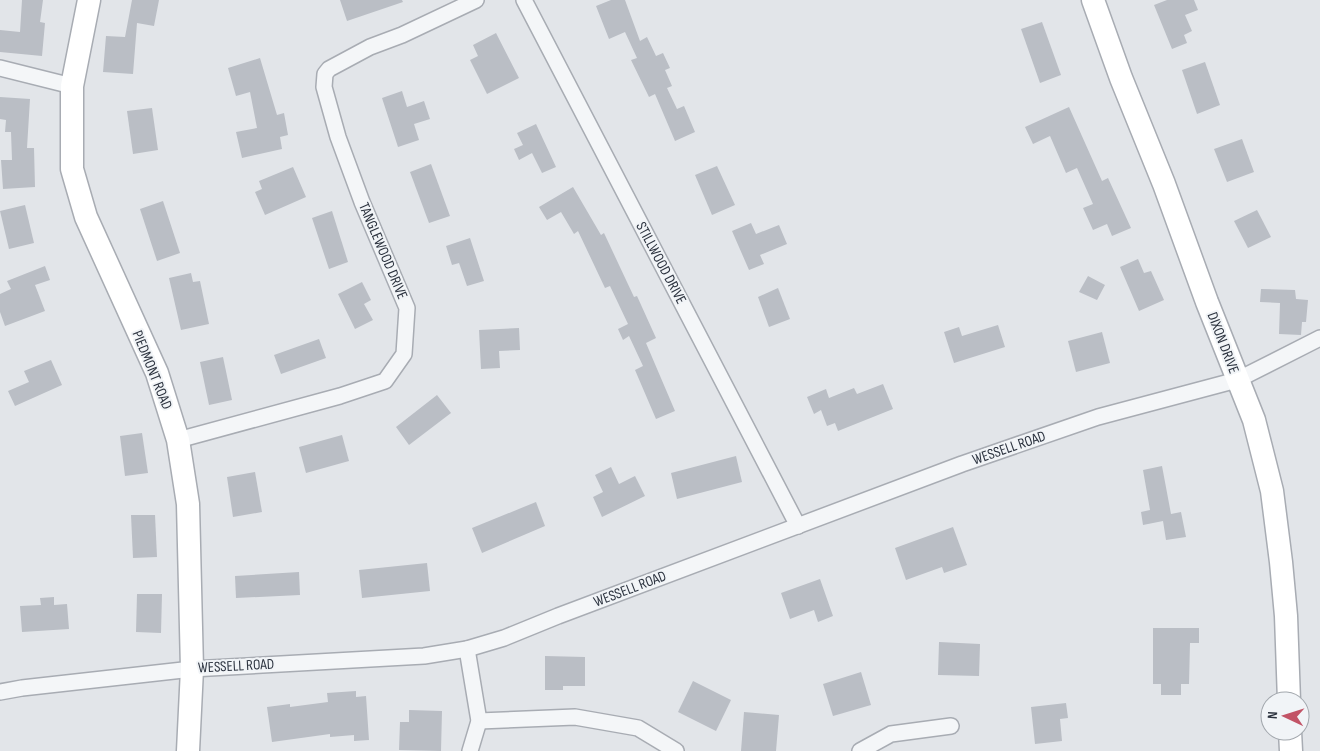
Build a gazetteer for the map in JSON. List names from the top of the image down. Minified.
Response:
{"streets":{"street":["TANGLEWOOD DRIVE","STILLWOOD DRIVE","DIXON DRIVE","PIEDMONT ROAD","WESSELL ROAD"]},"crossings":[["TANGLEWOOD DRIVE","PIEDMONT ROAD"],["STILLWOOD DRIVE","WESSELL ROAD"],["DIXON DRIVE","WESSELL ROAD"],["PIEDMONT ROAD","WESSELL ROAD"]],"north":"left"}
